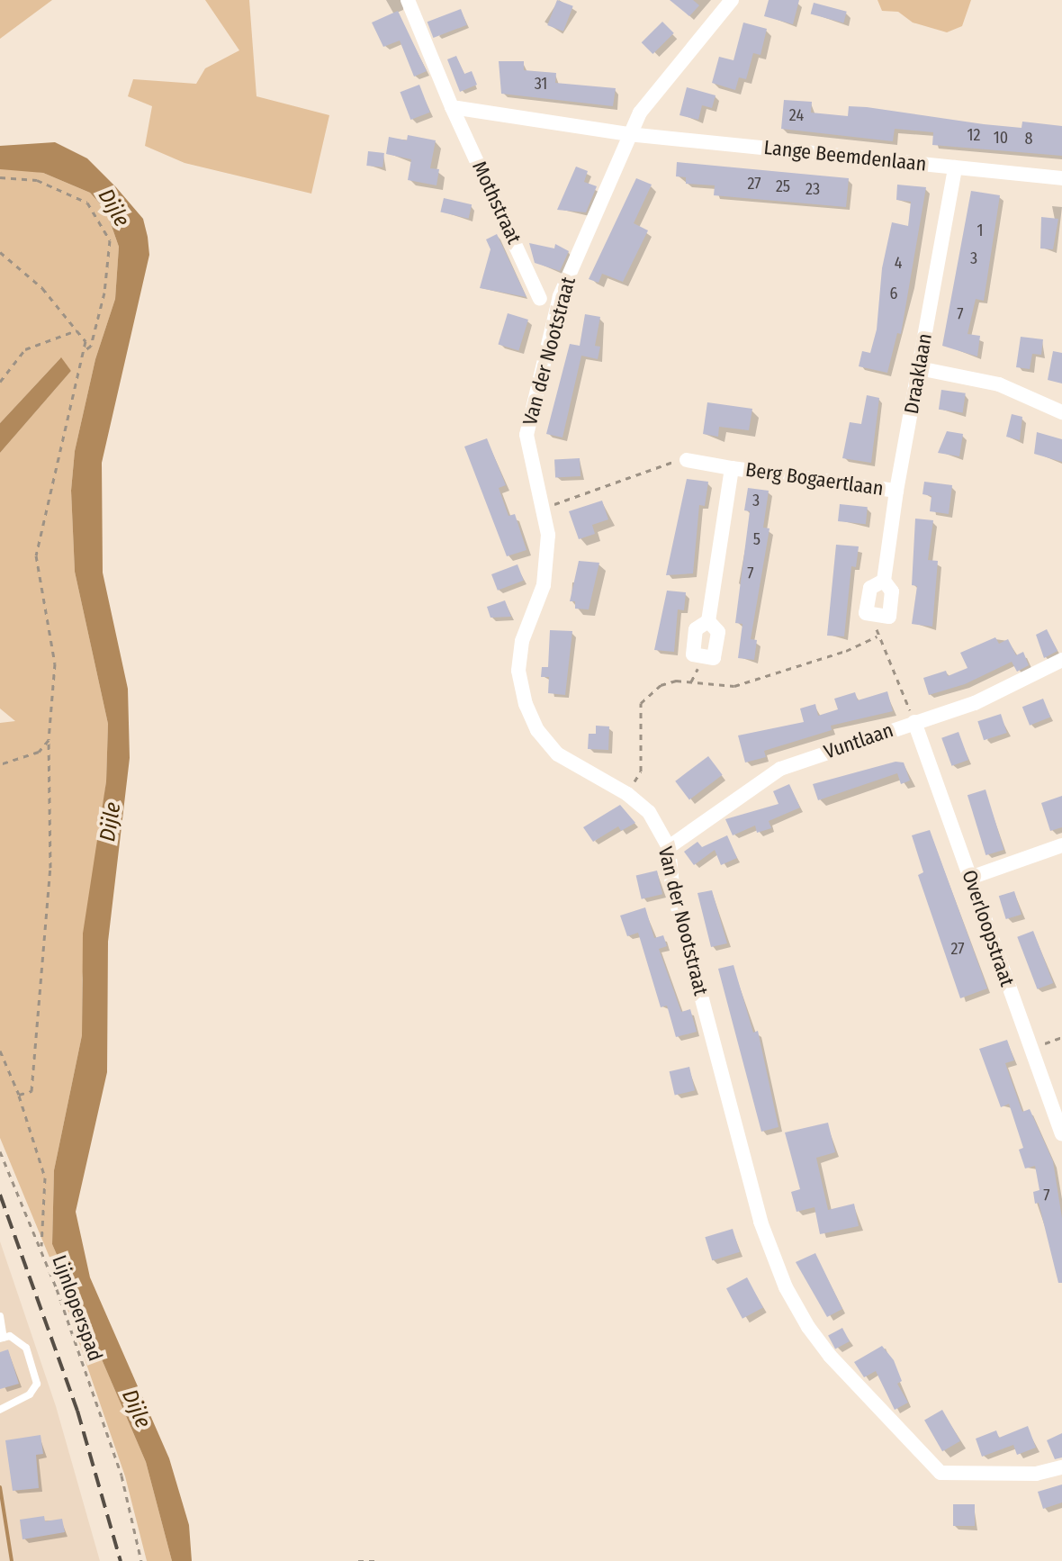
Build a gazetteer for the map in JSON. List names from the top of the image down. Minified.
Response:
{"streets":{"street":["Lange Beemdenlaan","Mothstraat","Van der Nootstraat","Draaklaan","Berg Bogaertlaan","Vuntlaan","Overloopstraat"],"path":["Lijnloperspad"]},"crossings":[["Lange Beemdenlaan","Van der Nootstraat"],["Lange Beemdenlaan","Draaklaan"],["Van der Nootstraat","Vuntlaan"],["Draaklaan","Berg Bogaertlaan"],["Vuntlaan","Overloopstraat"]],"water":["Dijle"],"house_numbers":["31","24","12","10","8","27","25","23","1","3","4","6","7","3","5","7","27","7"]}
